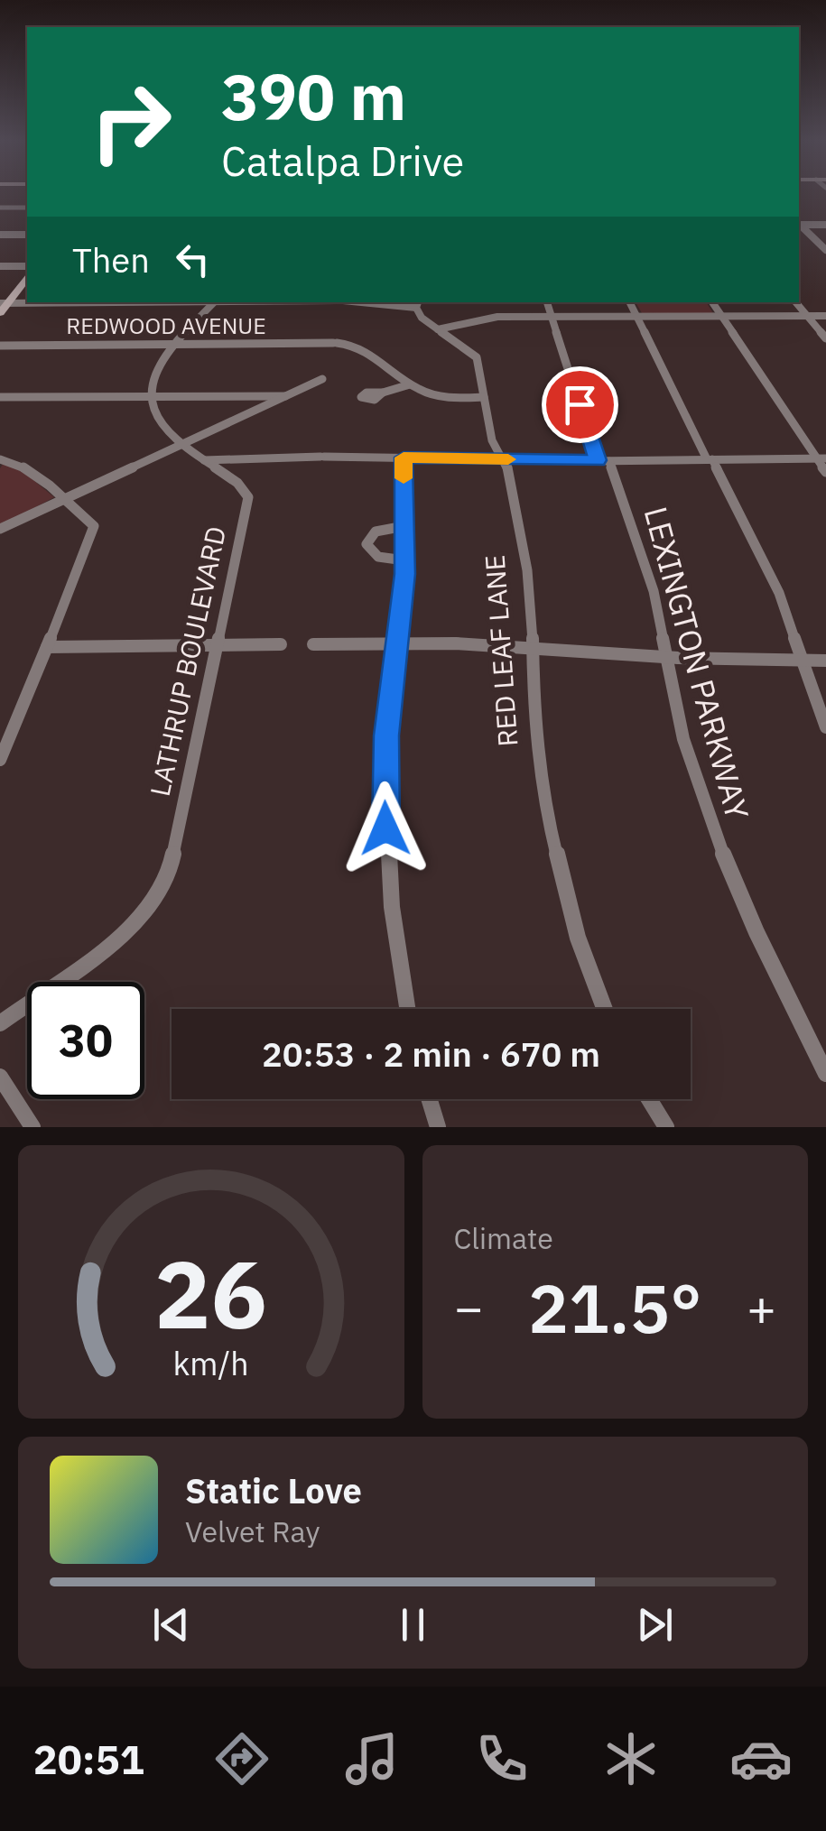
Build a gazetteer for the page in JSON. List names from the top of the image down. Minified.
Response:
{"streets":{"street":["REDWOOD AVENUE","RED LEAF LANE","LATHRUP BOULEVARD","LEXINGTON PARKWAY"]},"crossings":[["REDWOOD AVENUE","RED LEAF LANE"]],"page":{"turn":["390 m","Catalpa Drive"],"then":"Then","limit":"30","trip":"20:53 · 2 min · 670 m","tile":"Climate","heat":["−","21.5°","+"],"song":["Static Love","Velvet Ray"],"tabs":"20:51","gauge":["26","km/h"]}}
